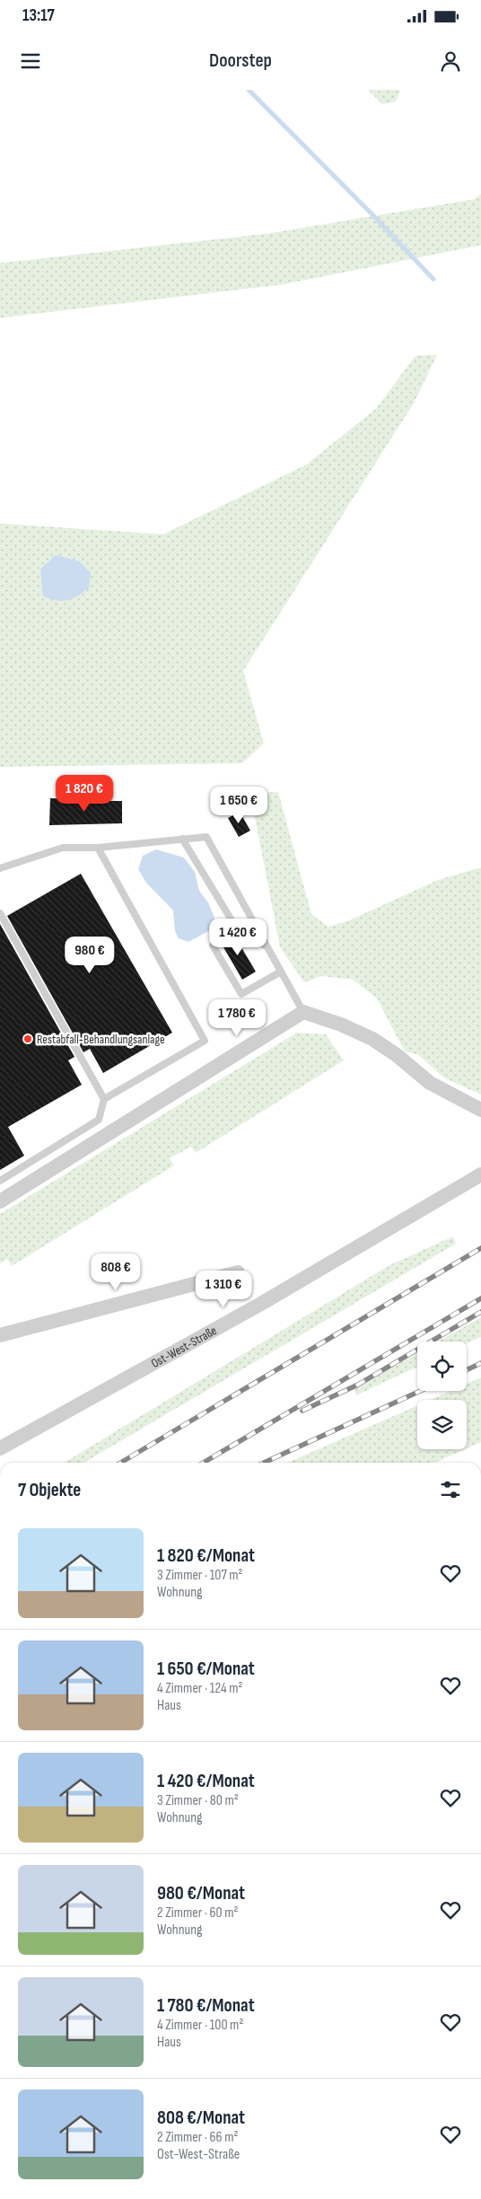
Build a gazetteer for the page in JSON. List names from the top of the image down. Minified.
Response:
{"streets":{"street":["Ost-West-Straße"]},"places":["Restabfall-Behandlungsanlage"],"page":{"status":"13:17","header":"Doorstep","price":["1 820 €","1 650 €","1 420 €","980 €","1 780 €","808 €","1 310 €"],"heading":"7 Objekte","list":[{"name":"1 820 €/Monat","note":"3 Zimmer · 107 m² · Wohnung"},{"name":"1 650 €/Monat","note":"4 Zimmer · 124 m² · Haus"},{"name":"1 420 €/Monat","note":"3 Zimmer · 80 m² · Wohnung"},{"name":"980 €/Monat","note":"2 Zimmer · 60 m² · Wohnung"},{"name":"1 780 €/Monat","note":"4 Zimmer · 100 m² · Haus"},{"name":"808 €/Monat","note":"2 Zimmer · 66 m² · Ost-West-Straße"}]}}
